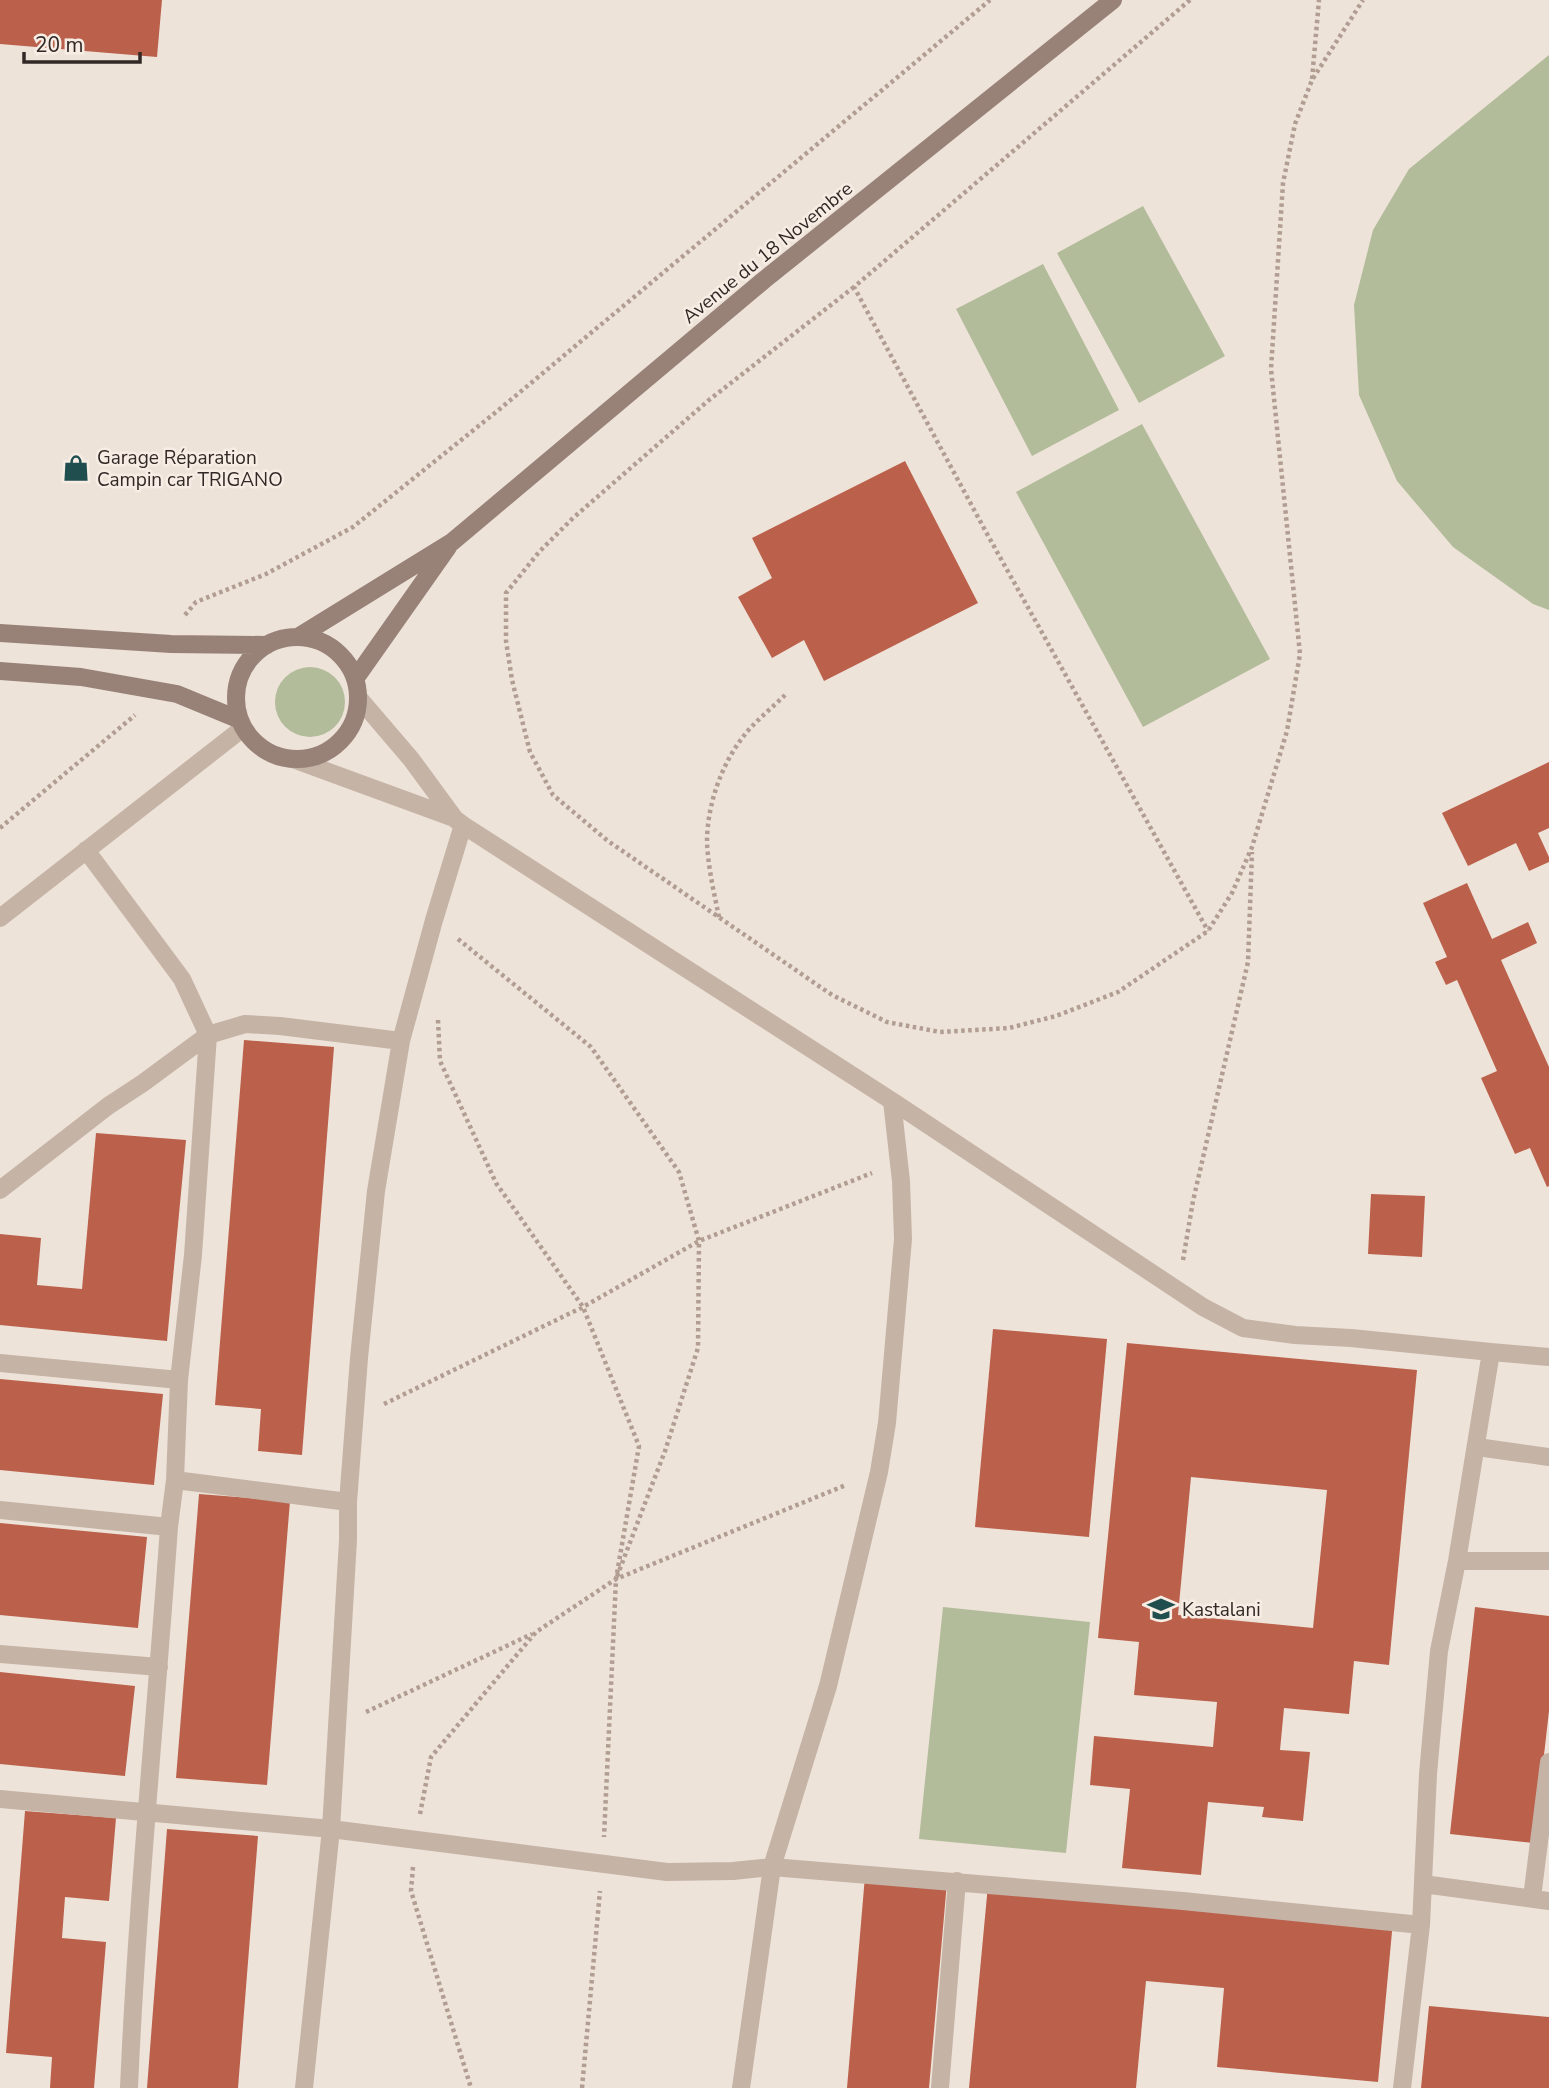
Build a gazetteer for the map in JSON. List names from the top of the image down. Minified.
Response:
{"streets":{"street":["Avenue du 18 Novembre"]},"places":{"shop":["Garage Réparation Campin car TRIGANO"],"school or university":["Kastalani"]},"scale_bar":"20 m"}
